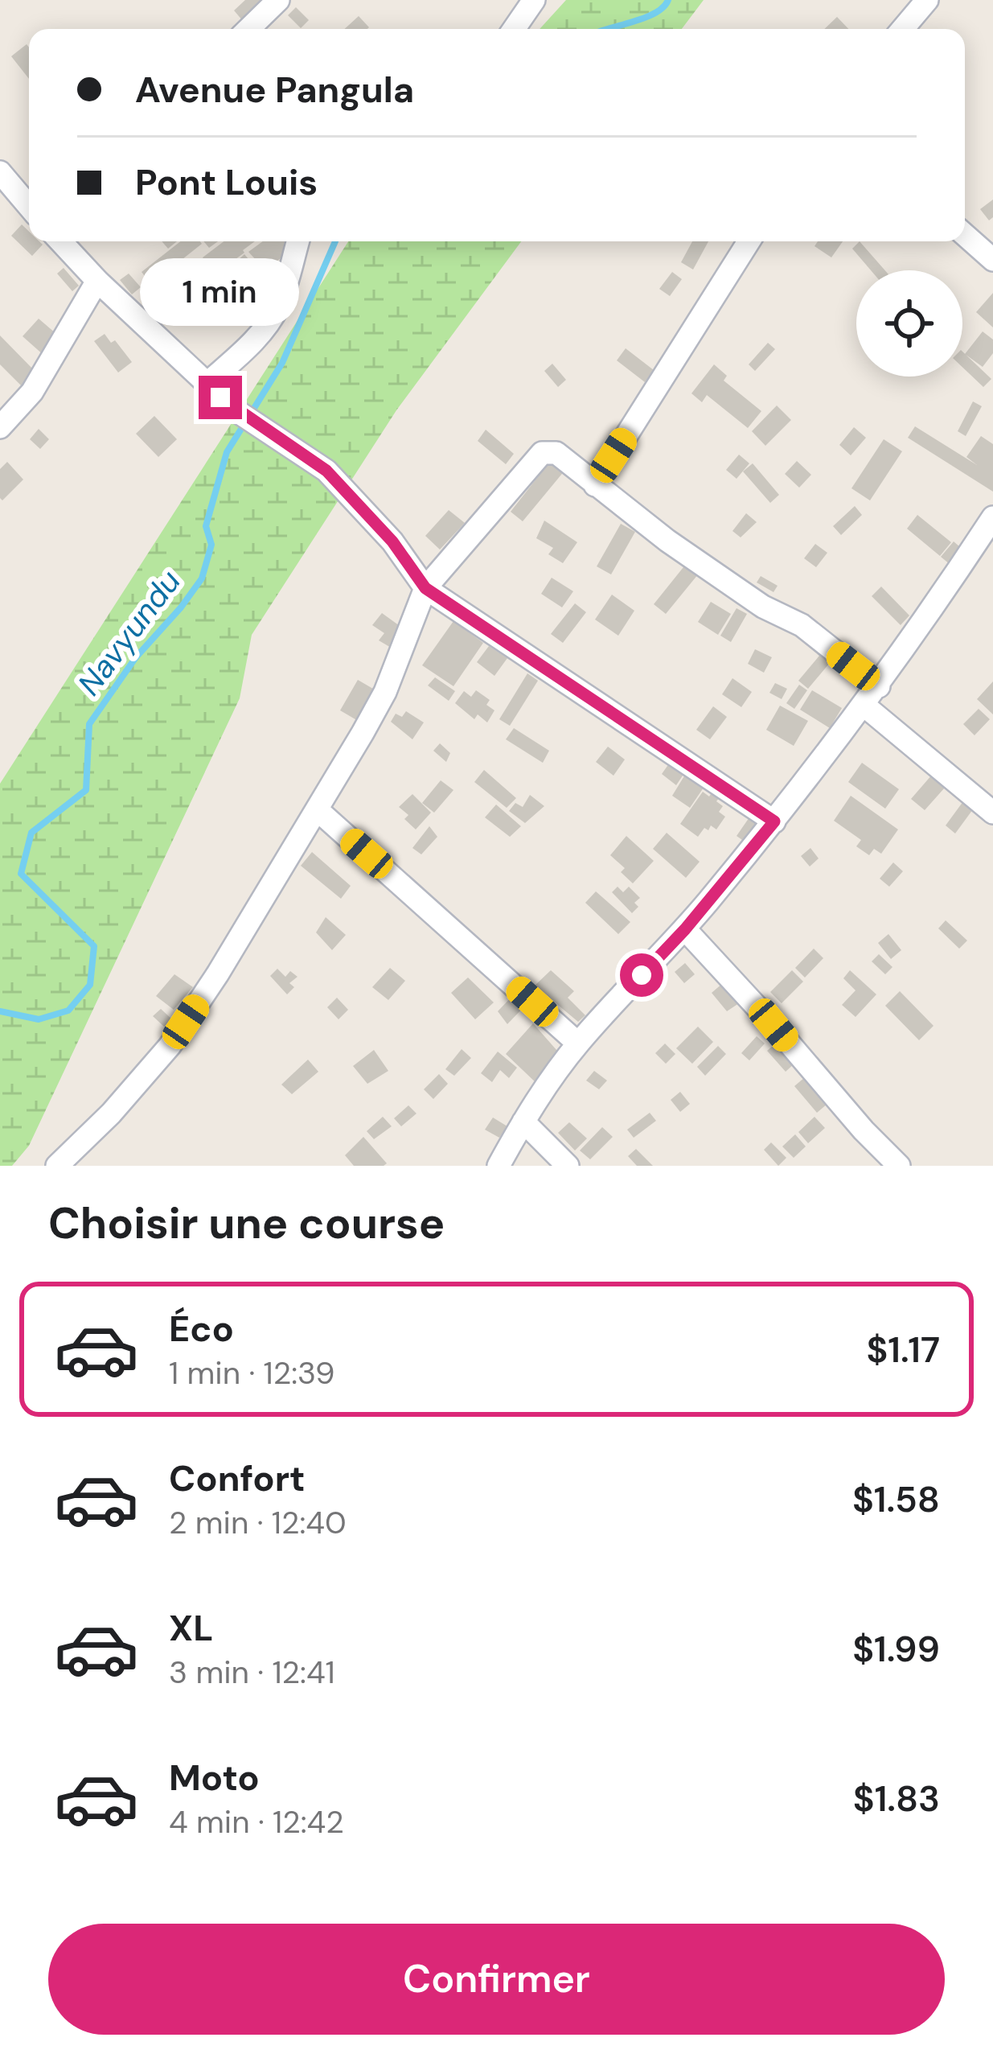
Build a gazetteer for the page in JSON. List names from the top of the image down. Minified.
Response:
{"water":["Navyundu"],"page":{"banner":["Avenue Pangula","Pont Louis"],"bubble":"1 min","heading":"Choisir une course","list":[{"name":"Éco","note":"1 min · 12:39","value":"$1.17"},{"name":"Confort","note":"2 min · 12:40","value":"$1.58"},{"name":"XL","note":"3 min · 12:41","value":"$1.99"},{"name":"Moto","note":"4 min · 12:42","value":"$1.83"}],"buttons":"Confirmer"}}
